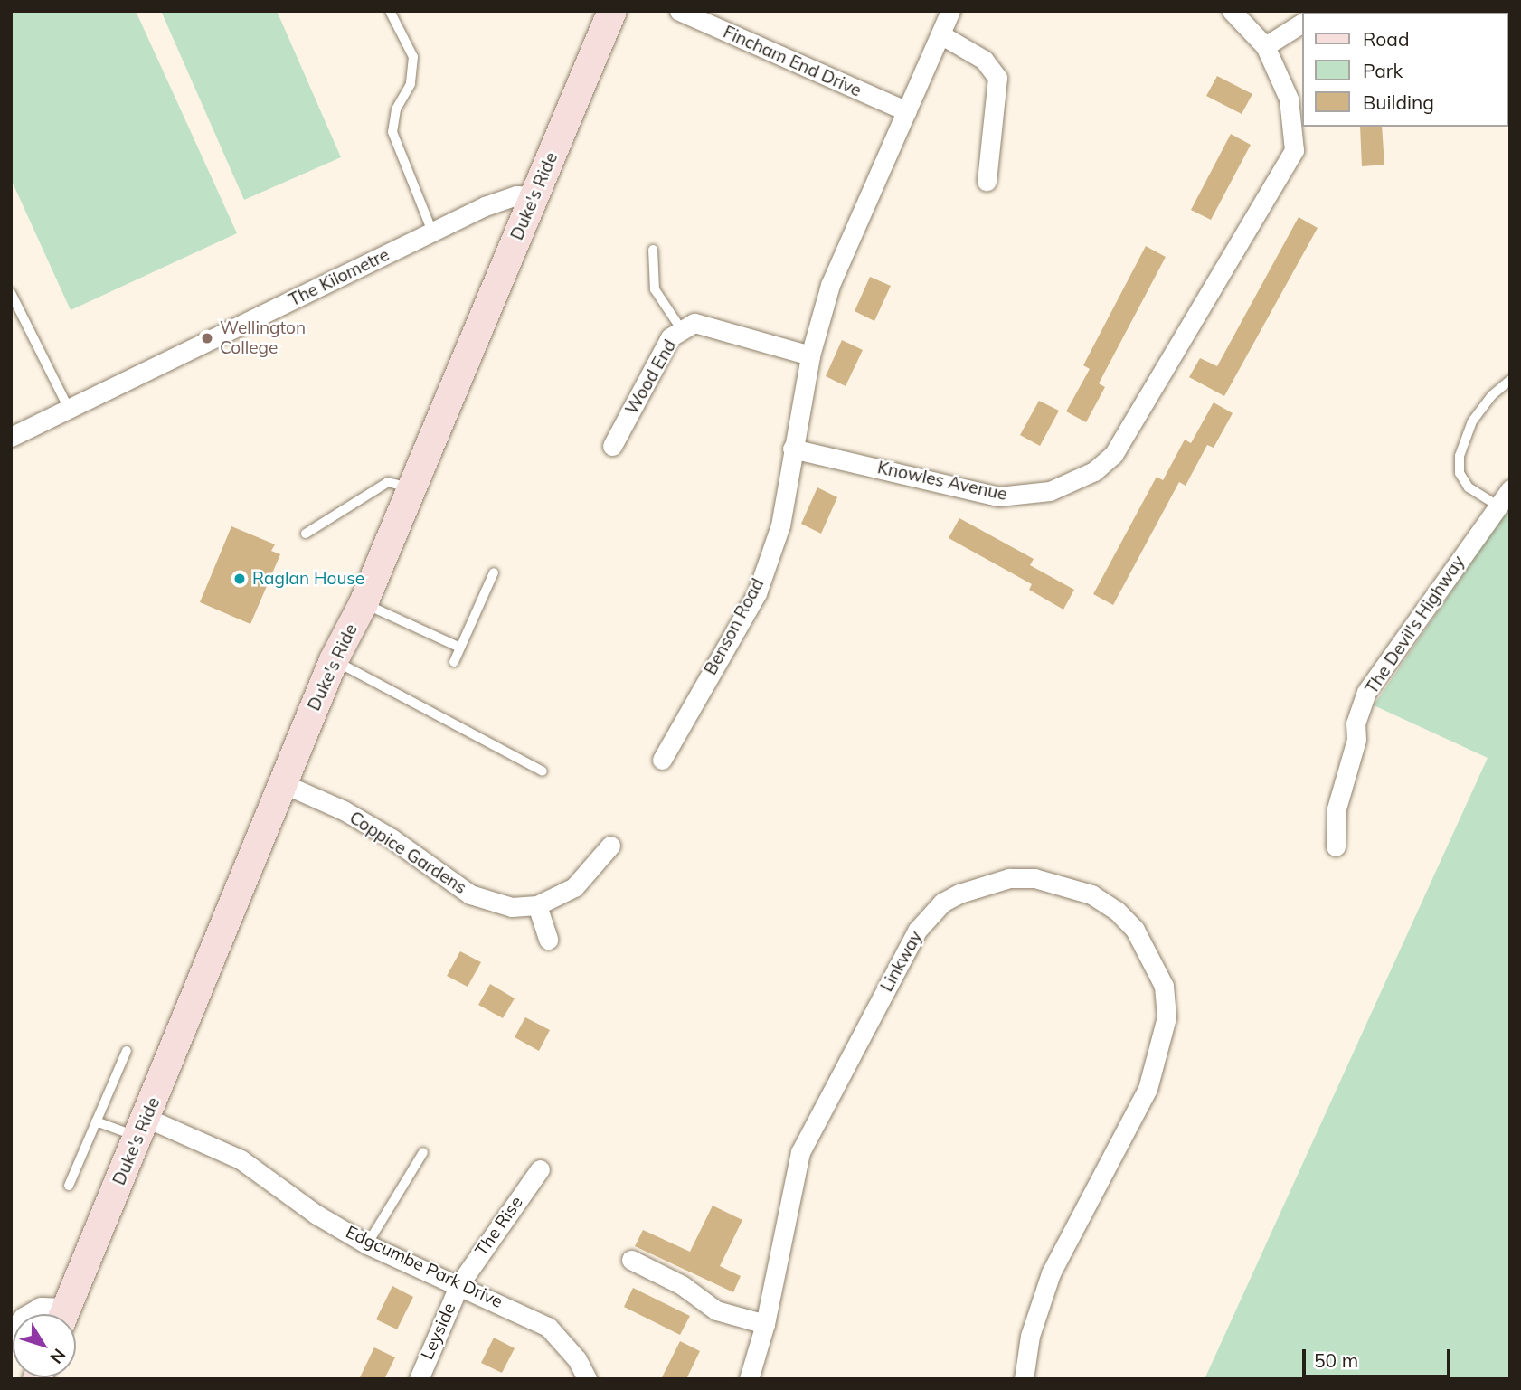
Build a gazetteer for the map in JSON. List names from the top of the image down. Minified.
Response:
{"streets":{"main road":["Duke's Ride"],"street":["Fincham End Drive","The Kilometre","Wood End","Knowles Avenue","The Devil's Highway","Benson Road","Coppice Gardens","Linkway","The Rise","Edgcumbe Park Drive","Leyside"]},"crossings":[["Duke's Ride","The Kilometre"],["Duke's Ride","Coppice Gardens"],["Duke's Ride","Edgcumbe Park Drive"],["Knowles Avenue","Benson Road"],["The Rise","Edgcumbe Park Drive"],["The Rise","Leyside"],["Edgcumbe Park Drive","Leyside"]],"places":["Wellington College","Raglan House"],"legend":["Road","Park","Building"],"scale_bar":"50 m","north":"bottom right"}
